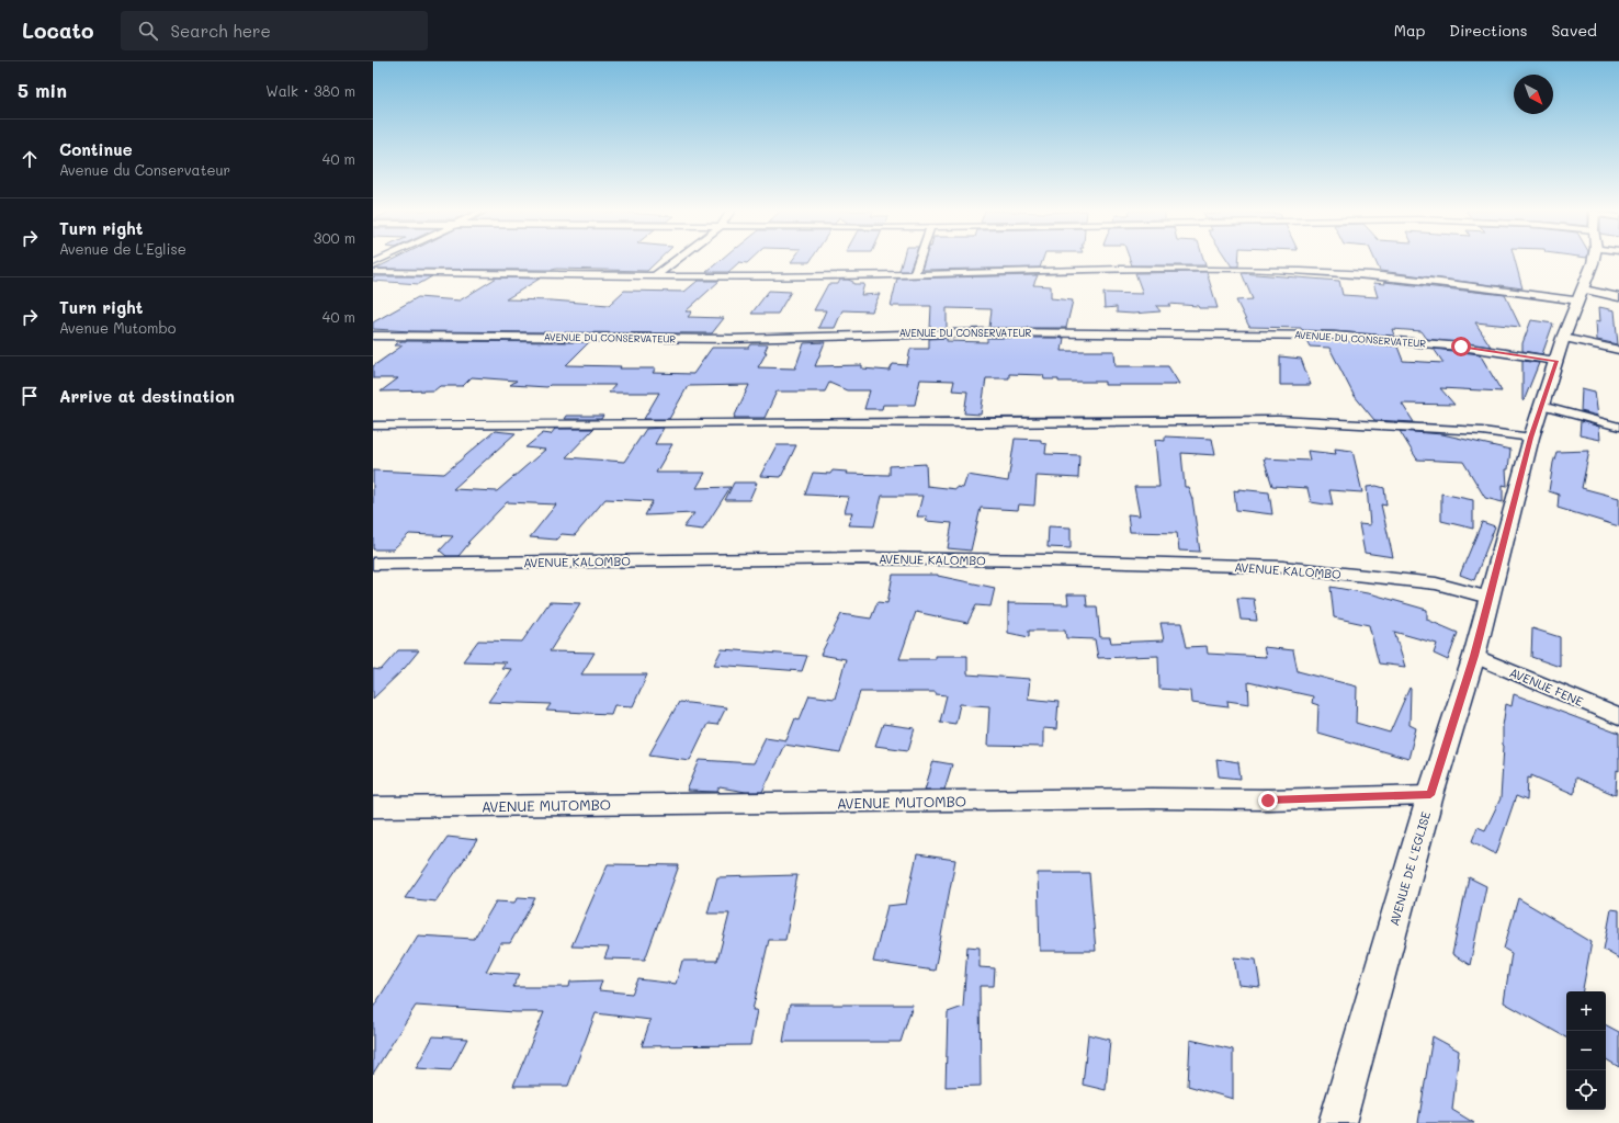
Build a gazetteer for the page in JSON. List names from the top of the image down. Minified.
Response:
{"streets":{"street":["AVENUE DU CONSERVATEUR","AVENUE KALOMBO","AVENUE FENE","AVENUE MUTOMBO","AVENUE DE L'EGLISE"]},"crossings":[["AVENUE DU CONSERVATEUR","AVENUE DE L'EGLISE"],["AVENUE KALOMBO","AVENUE DE L'EGLISE"],["AVENUE FENE","AVENUE DE L'EGLISE"],["AVENUE MUTOMBO","AVENUE DE L'EGLISE"]],"north":"bottom right","page":{"header":"Locato","search":"Search here","nav":["Map","Directions","Saved"],"heading":["5 min","Walk · 380 m"],"list":[["Continue","Avenue du Conservateur","40 m"],["Turn right","Avenue de L'Eglise","300 m"],["Turn right","Avenue Mutombo","40 m"],"Arrive at destination"],"map_buttons":["+","−"]}}
